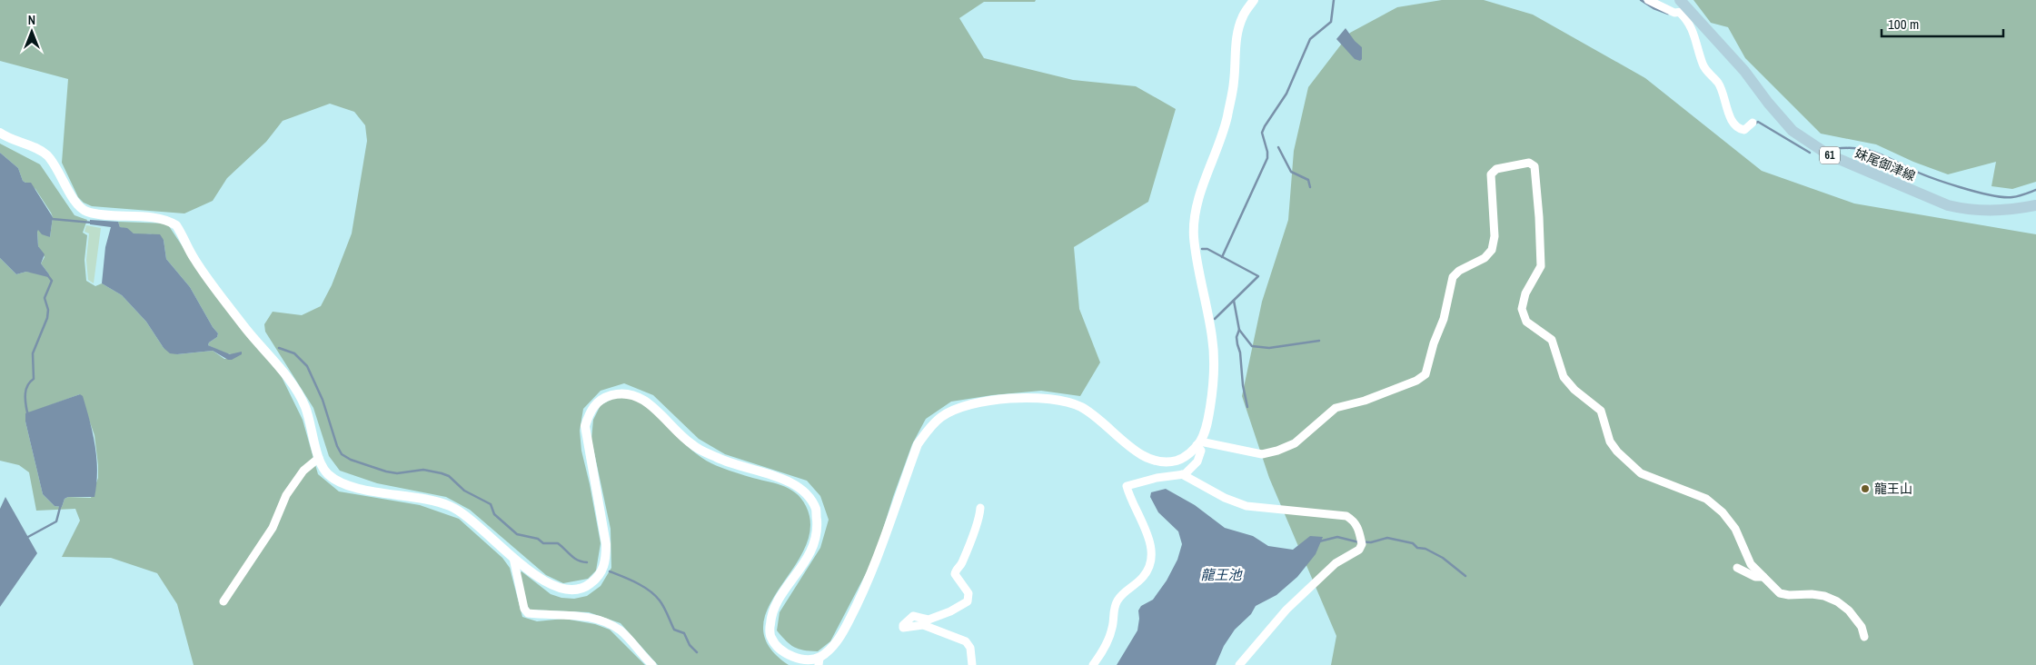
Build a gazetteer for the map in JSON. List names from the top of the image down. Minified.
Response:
{"streets":{"main road":["61","妹尾御津線"]},"water":["龍王池"],"places":["龍王山"],"scale_bar":"100 m","north":"top"}
